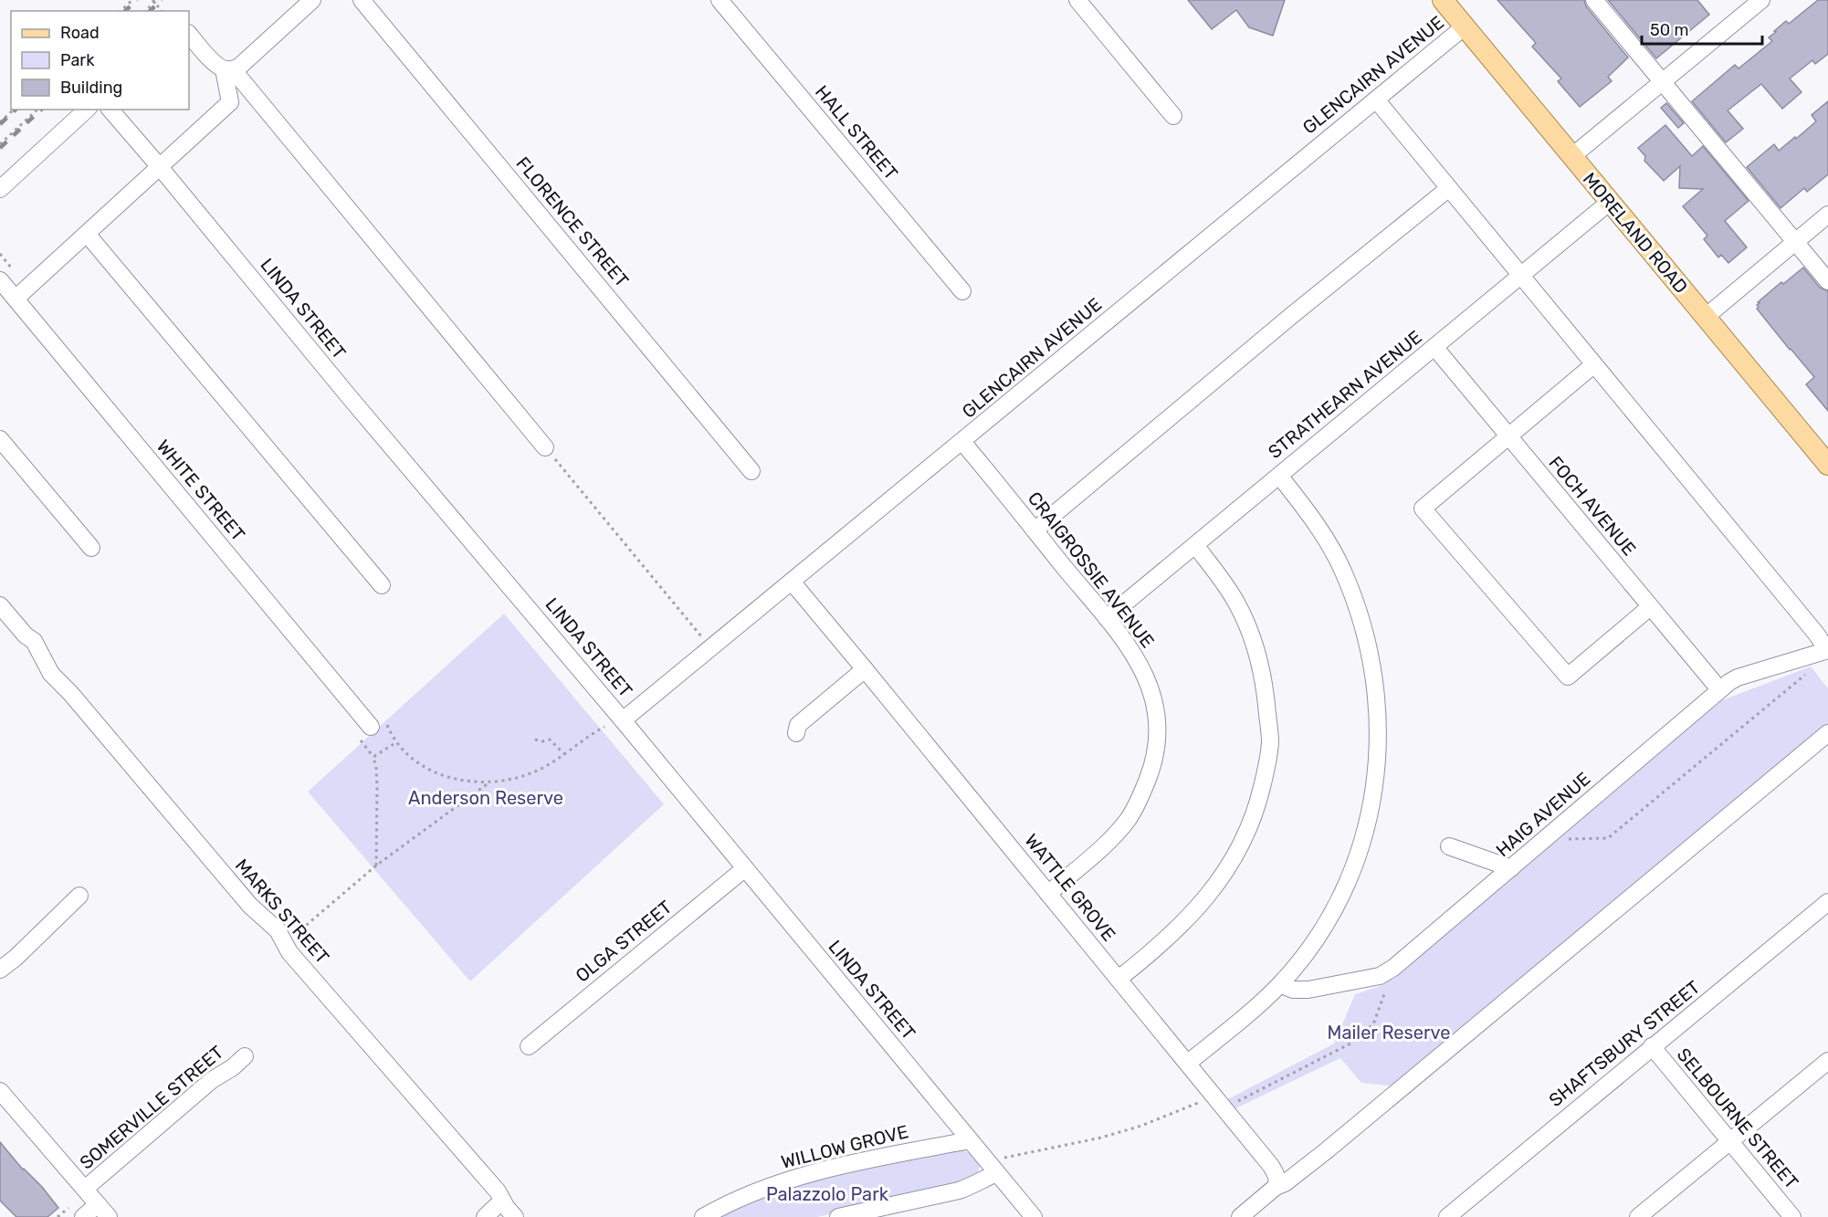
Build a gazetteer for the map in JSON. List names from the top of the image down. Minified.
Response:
{"streets":{"main road":["MORELAND ROAD"],"street":["GLENCAIRN AVENUE","HALL STREET","FLORENCE STREET","LINDA STREET","STRATHEARN AVENUE","WHITE STREET","FOCH AVENUE","CRAIGROSSIE AVENUE","HAIG AVENUE","WATTLE GROVE","MARKS STREET","OLGA STREET","SHAFTSBURY STREET","SOMERVILLE STREET","SELBOURNE STREET","WILLOW GROVE"]},"crossings":[["GLENCAIRN AVENUE","MORELAND ROAD"],["GLENCAIRN AVENUE","LINDA STREET"],["GLENCAIRN AVENUE","CRAIGROSSIE AVENUE"],["GLENCAIRN AVENUE","WATTLE GROVE"],["MORELAND ROAD","STRATHEARN AVENUE"],["LINDA STREET","OLGA STREET"],["LINDA STREET","WILLOW GROVE"],["STRATHEARN AVENUE","FOCH AVENUE"],["STRATHEARN AVENUE","CRAIGROSSIE AVENUE"],["FOCH AVENUE","HAIG AVENUE"],["CRAIGROSSIE AVENUE","WATTLE GROVE"],["SHAFTSBURY STREET","SELBOURNE STREET"]],"parks":["Anderson Reserve","Mailer Reserve","Palazzolo Park"],"legend":["Road","Park","Building"],"scale_bar":"50 m"}
